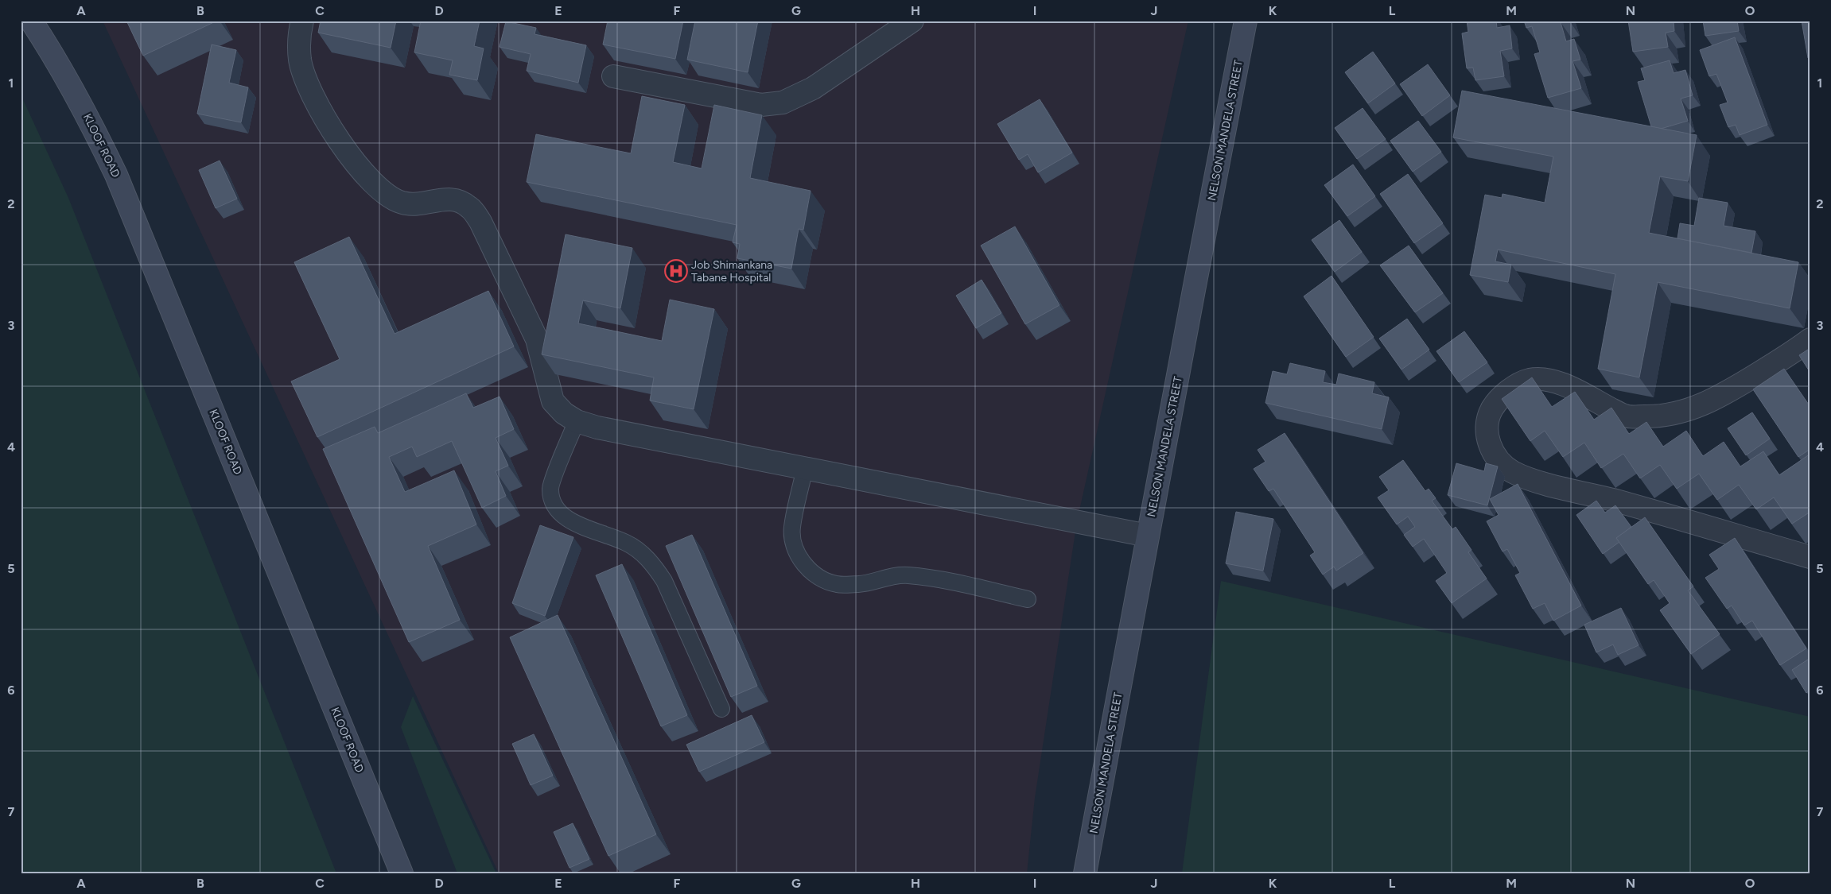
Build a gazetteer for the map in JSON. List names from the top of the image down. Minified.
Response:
{"streets":{"street":["NELSON MANDELA STREET","KLOOF ROAD"]},"places":{"hospital":["Job Shimankana Tabane Hospital"]},"grid":{"columns":["A","B","C","D","E","F","G","H","I","J","K","L","M","N","O"],"rows":["1","2","3","4","5","6","7"]}}
